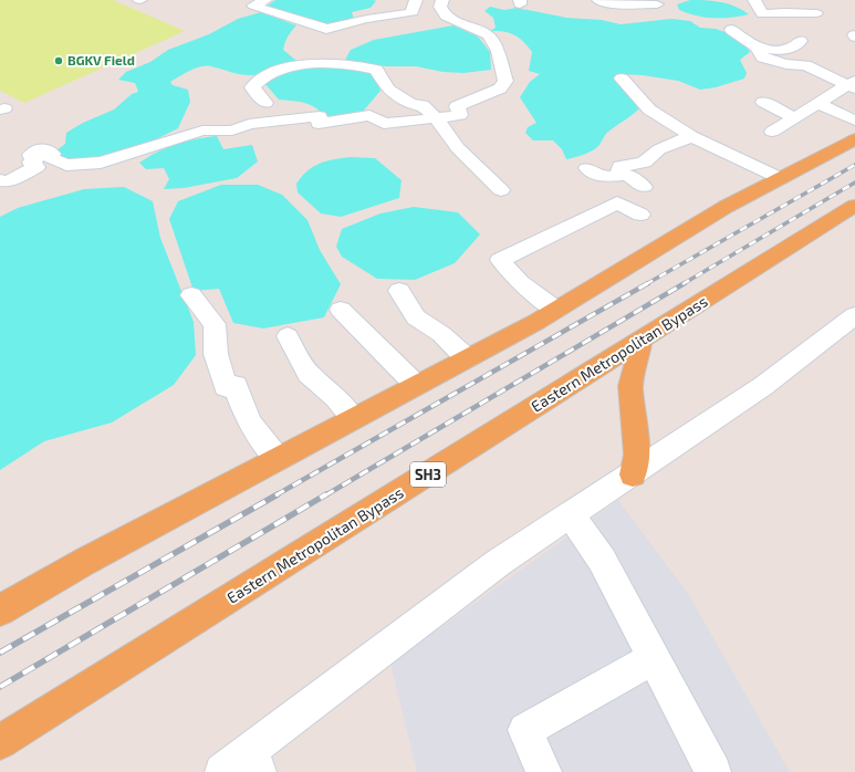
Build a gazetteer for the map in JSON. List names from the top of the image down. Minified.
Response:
{"streets":{"main road":["Eastern Metropolitan Bypass","SH3"]},"places":["BGKV Field"]}
